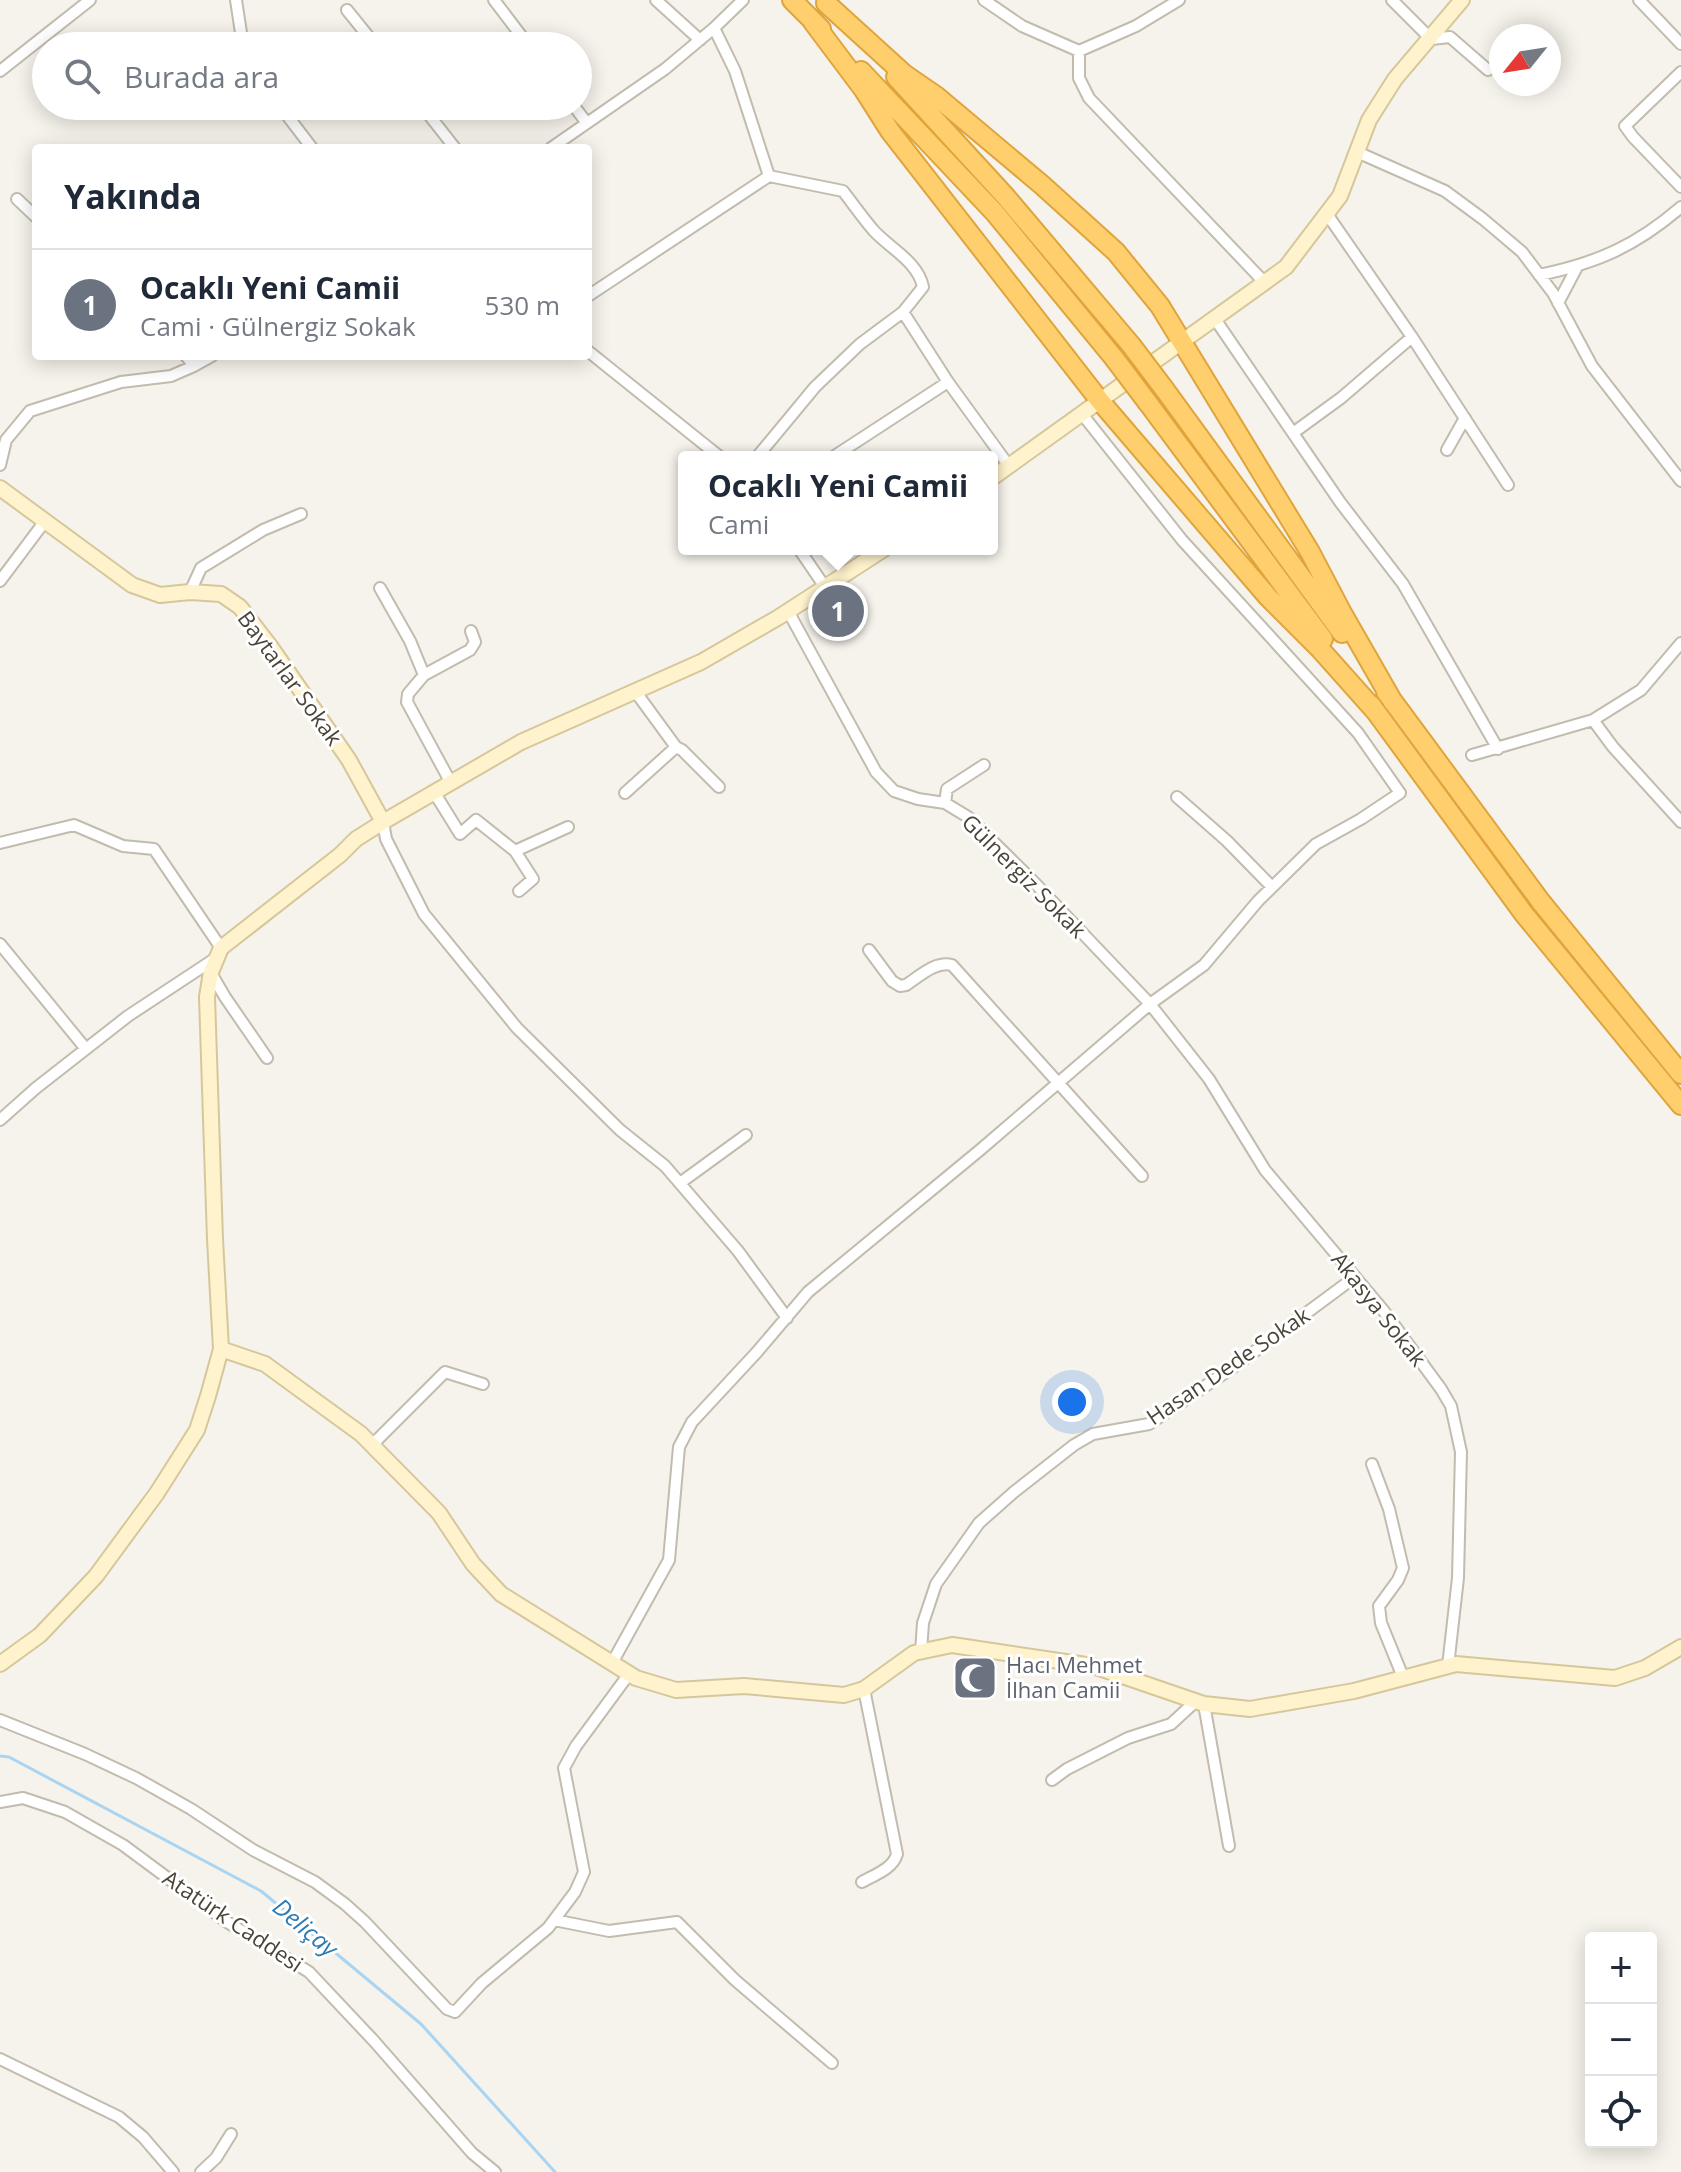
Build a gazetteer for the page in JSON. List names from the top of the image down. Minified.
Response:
{"streets":{"street":["Baytarlar Sokak","Gülnergiz Sokak","Akasya Sokak","Hasan Dede Sokak","Atatürk Caddesi"]},"crossings":[["Gülnergiz Sokak","Akasya Sokak"],["Akasya Sokak","Hasan Dede Sokak"]],"water":["Deliçay"],"places":{"mosque":["Hacı Mehmet İlhan Camii"]},"north":"bottom left","page":{"search":"Burada ara","heading":"Yakında","list":[{"mark":"1","name":"Ocaklı Yeni Camii","note":"Cami · Gülnergiz Sokak","value":"530 m"}],"popup":["Ocaklı Yeni Camii","Cami"],"pins":"1","map_buttons":["+","−"]}}
